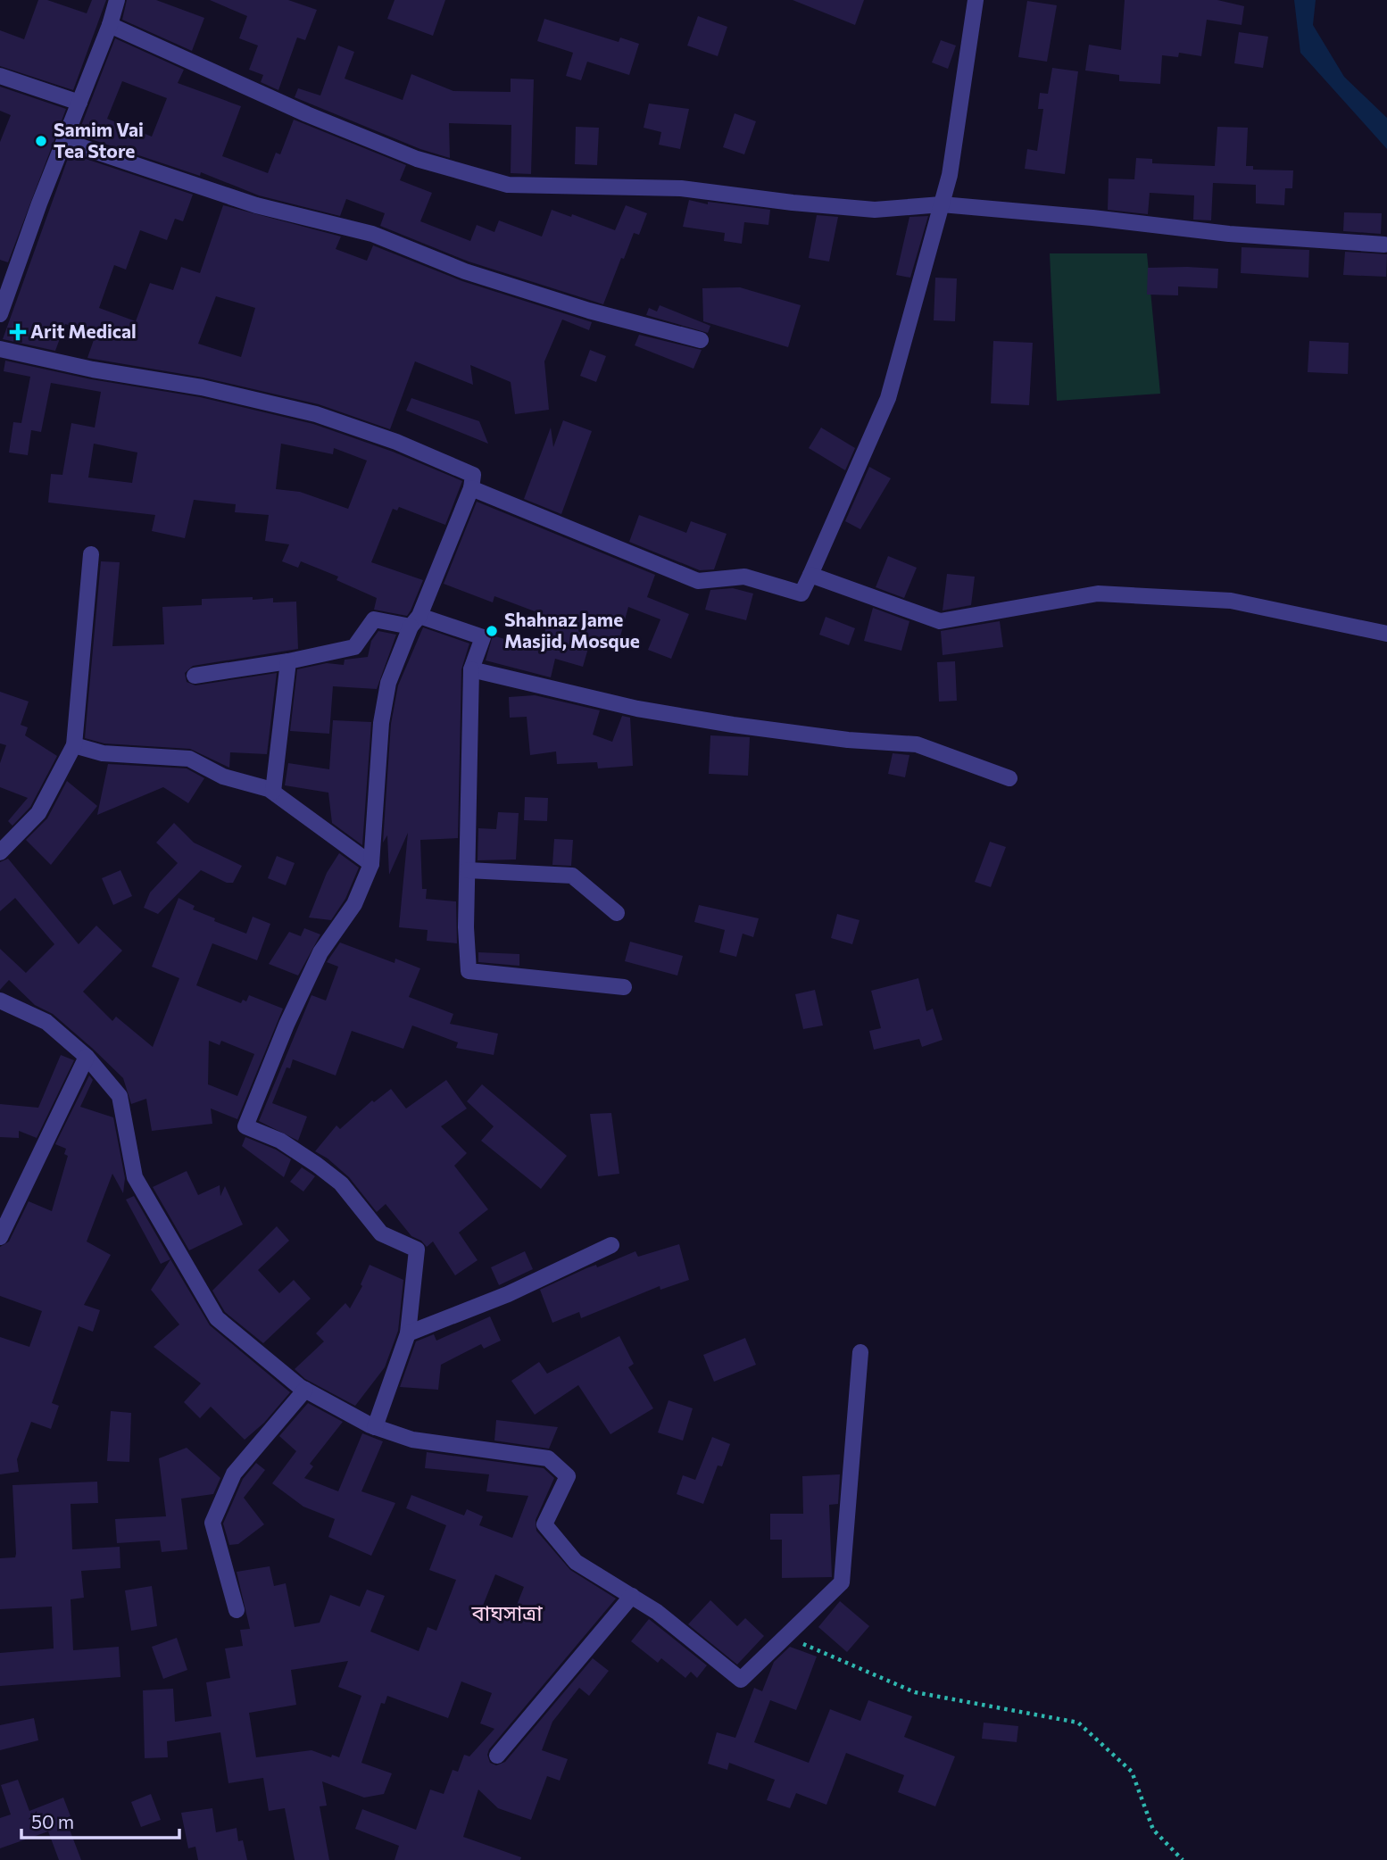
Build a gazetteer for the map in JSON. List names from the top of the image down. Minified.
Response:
{"districts":["বাঘসাত্রা"],"places":{"other":["Samim Vai Tea Store","Shahnaz Jame Masjid, Mosque"],"health":["Arit Medical"]},"scale_bar":"50 m"}
